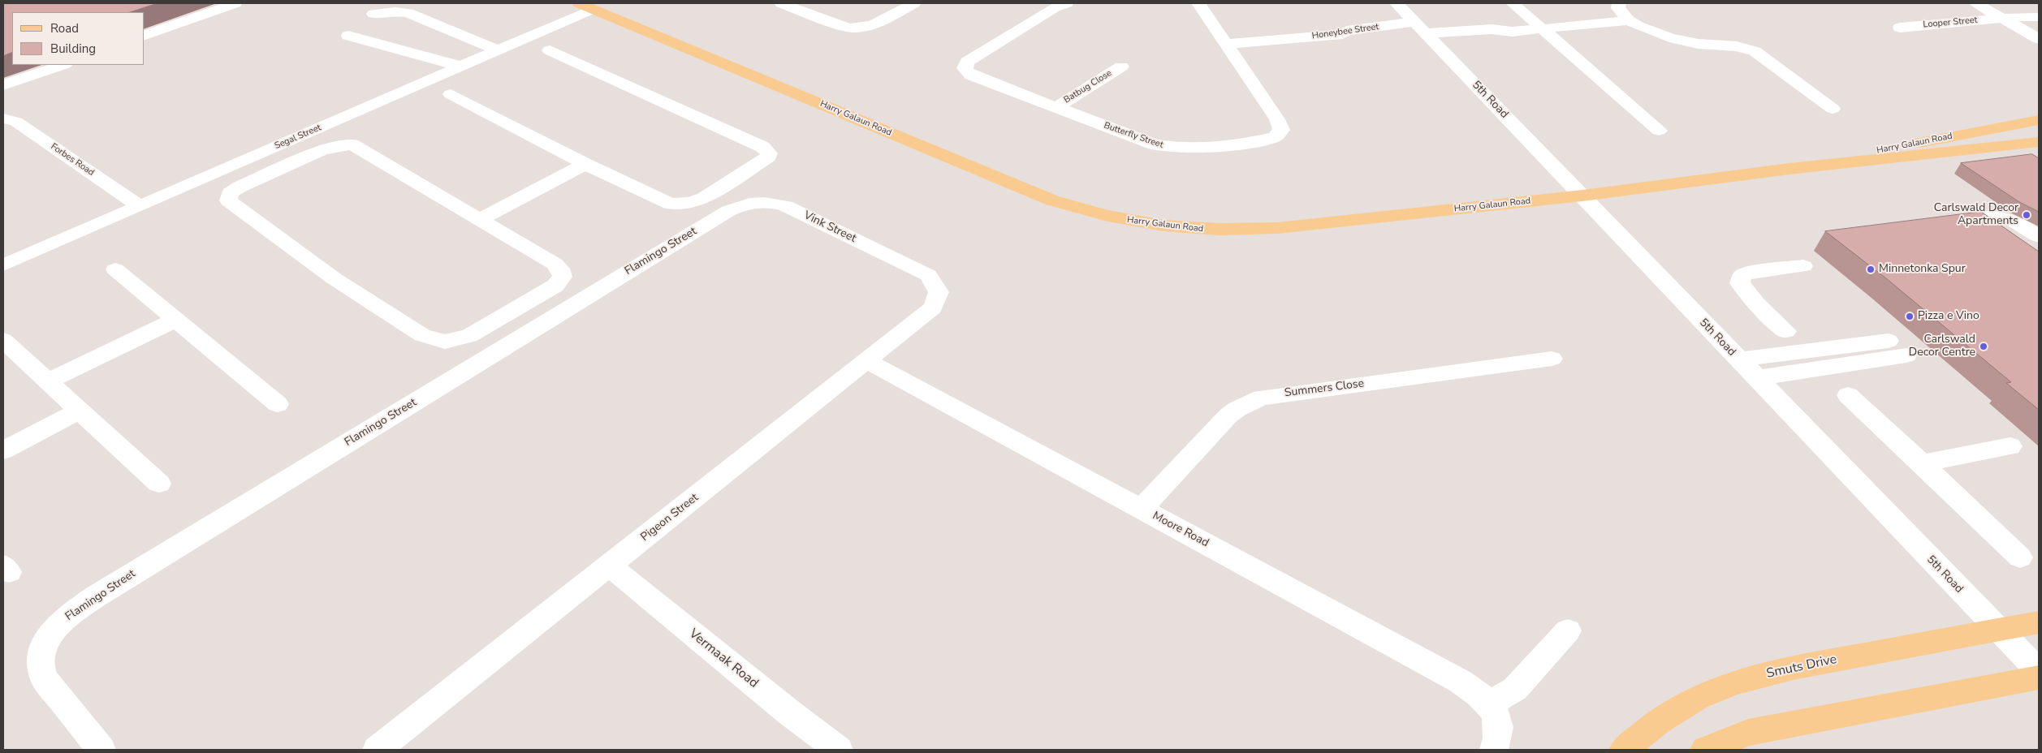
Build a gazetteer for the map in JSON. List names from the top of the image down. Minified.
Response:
{"streets":{"main road":["Harry Galaun Road","Smuts Drive"],"street":["Looper Street","Honeybee Street","Batbug Close","5th Road","Butterfly Street","Segal Street","Forbes Road","Vink Street","Flamingo Street","Summers Close","Pigeon Street","Moore Road","Vermaak Road"]},"crossings":[["Honeybee Street","5th Road"],["Honeybee Street","Butterfly Street"],["Batbug Close","Butterfly Street"],["5th Road","Harry Galaun Road"],["5th Road","Smuts Drive"],["Harry Galaun Road","Segal Street"],["Segal Street","Forbes Road"],["Vink Street","Flamingo Street"],["Vink Street","Pigeon Street"],["Summers Close","Moore Road"],["Pigeon Street","Moore Road"],["Pigeon Street","Vermaak Road"]],"places":["Carlswald Decor Apartments","Minnetonka Spur","Pizza e Vino","Carlswald Decor Centre"],"legend":["Road","Building"]}
